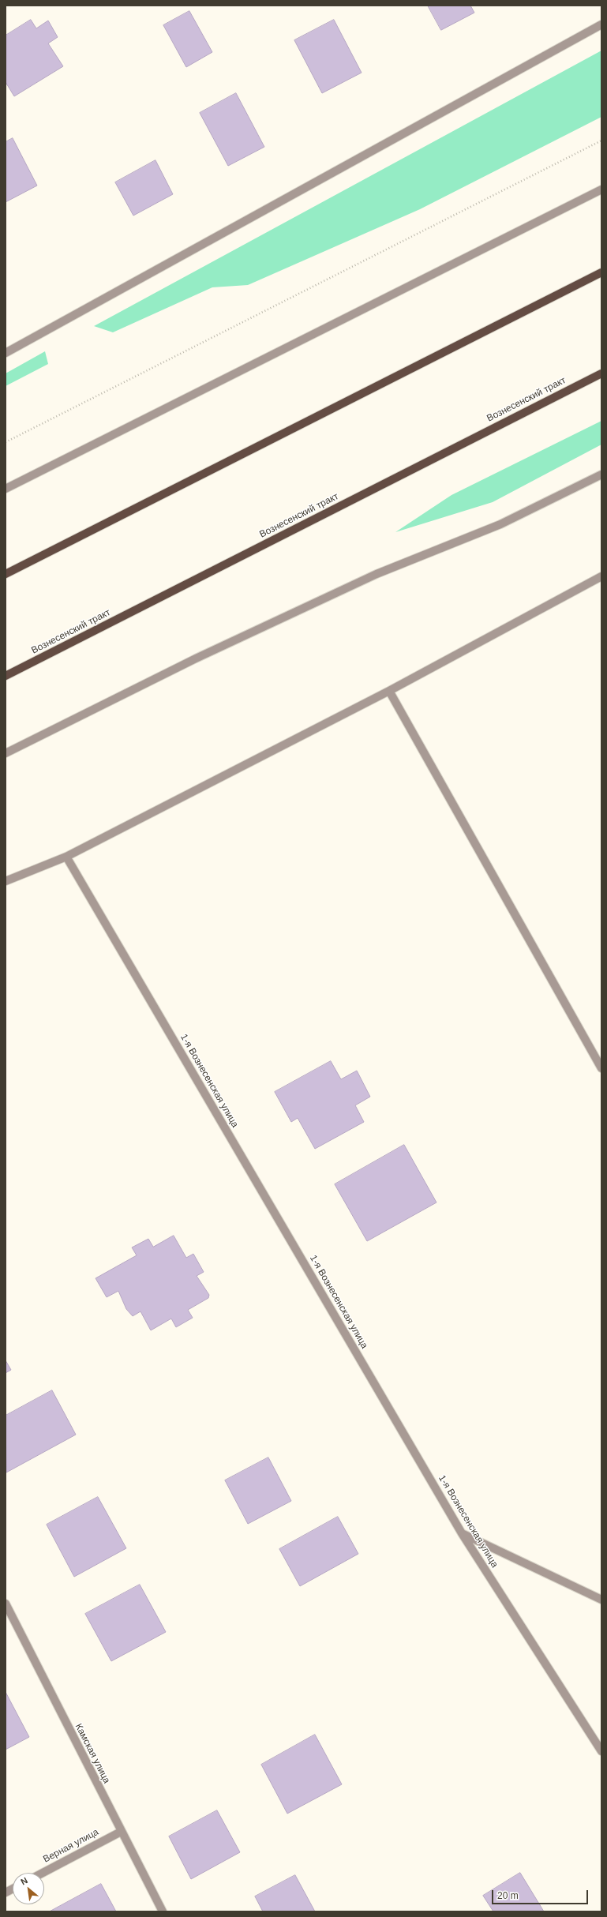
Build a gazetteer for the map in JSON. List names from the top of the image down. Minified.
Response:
{"streets":{"main road":["Вознесенский тракт"],"street":["1-я Вознесенская улица","Камская улица","Верная улица"]},"crossings":[["Камская улица","Верная улица"]],"scale_bar":"20 m","north":"top left"}
